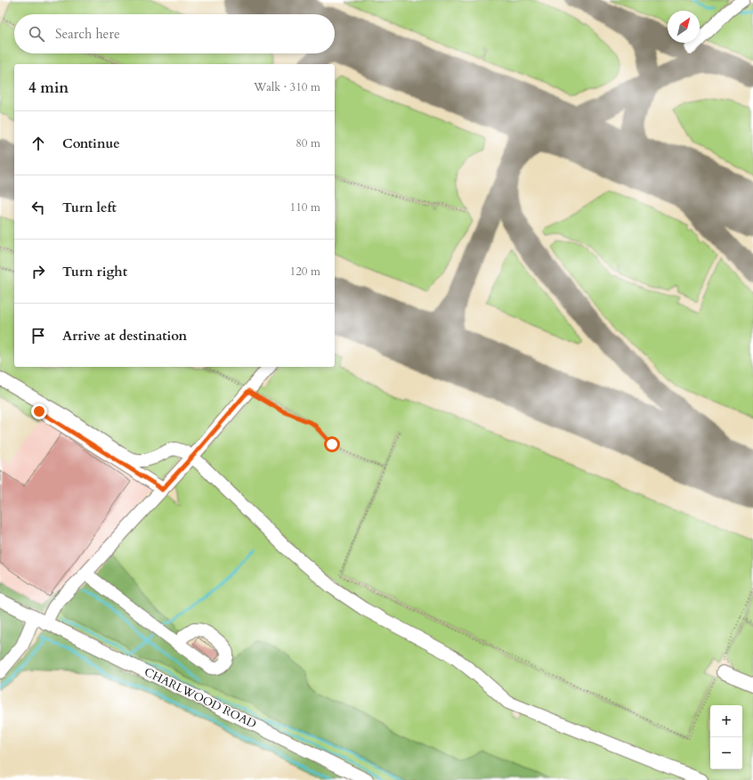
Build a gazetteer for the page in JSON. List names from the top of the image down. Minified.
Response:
{"streets":{"street":["CHARLWOOD ROAD"]},"north":"top right","page":{"search":"Search here","heading":["4 min","Walk · 310 m"],"list":[["Continue","80 m"],["Turn left","110 m"],["Turn right","120 m"],"Arrive at destination"],"map_buttons":["+","−"]}}
